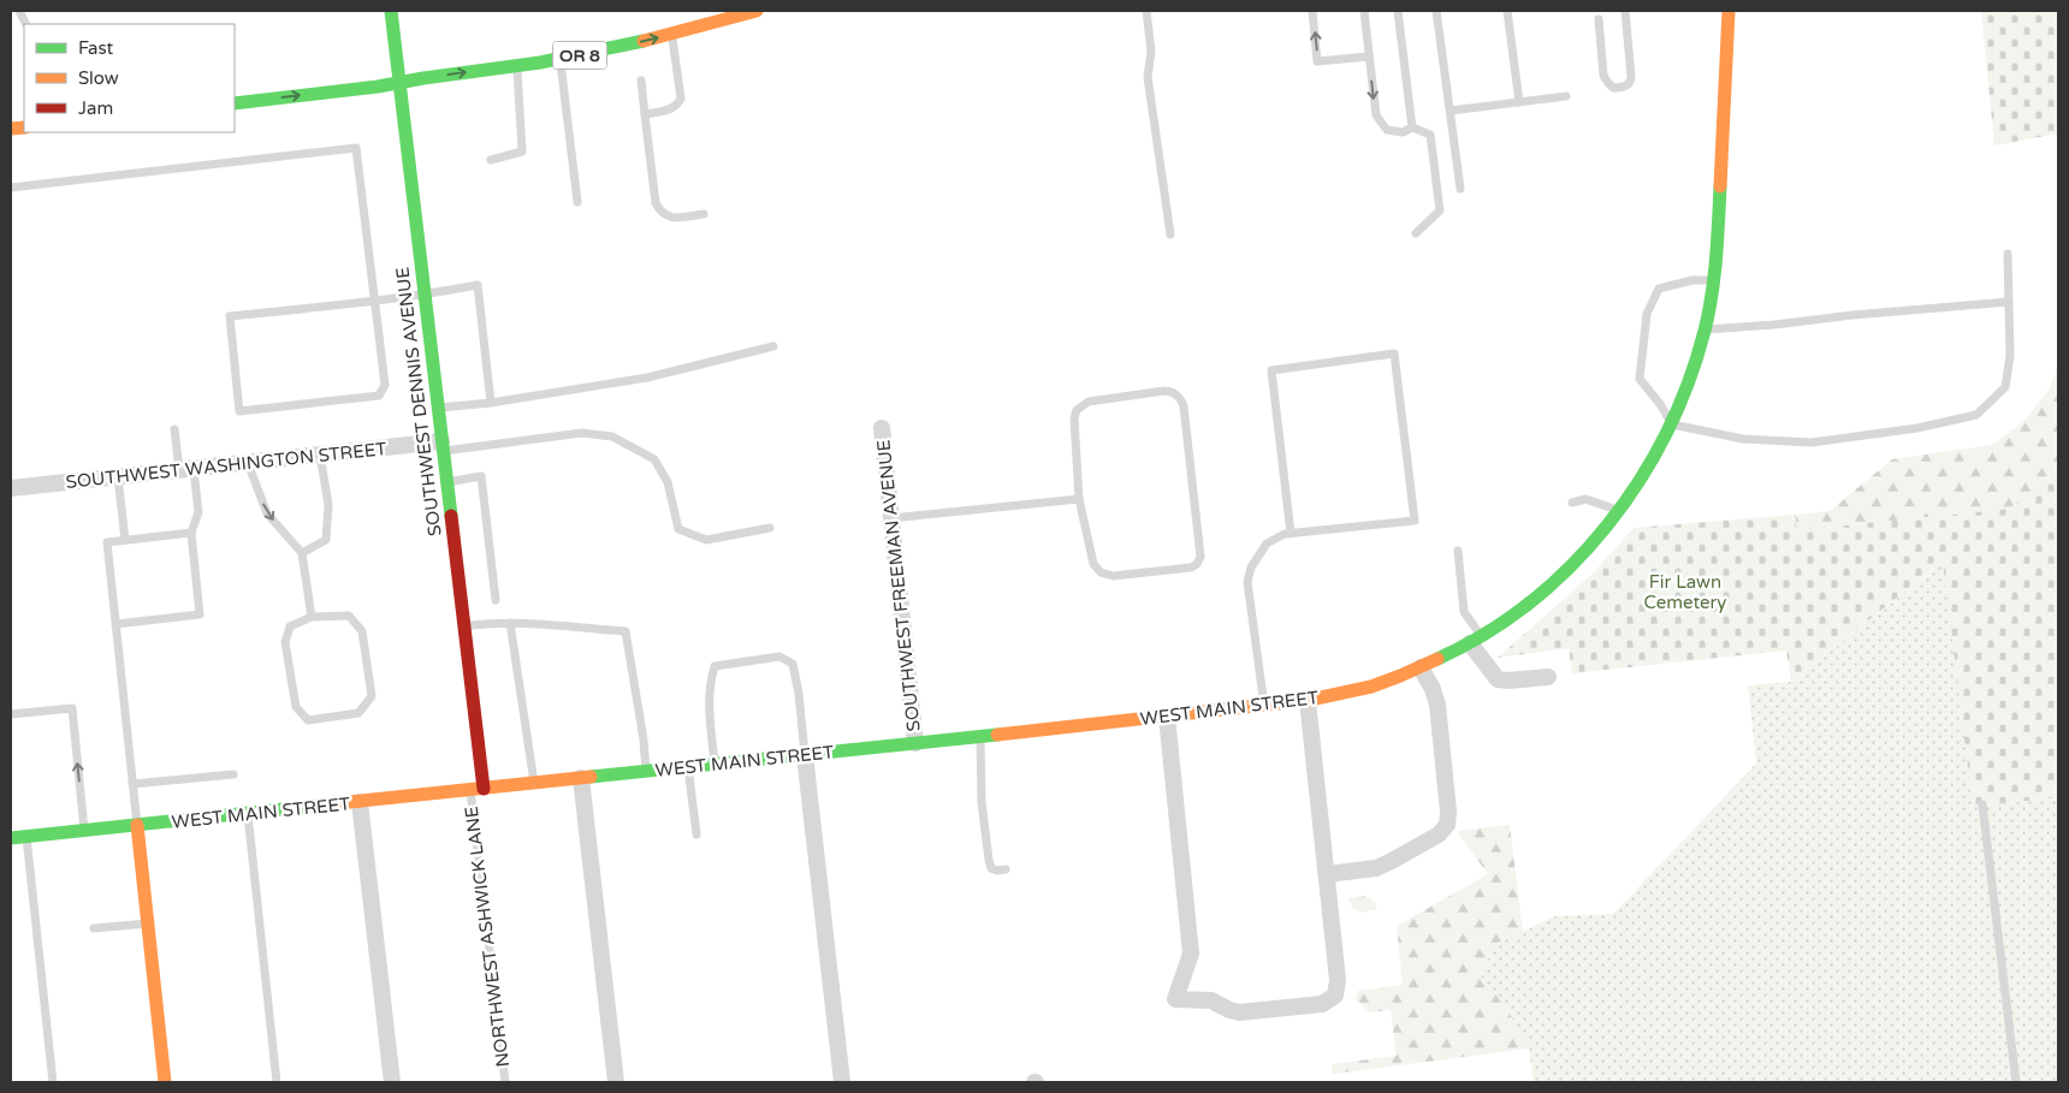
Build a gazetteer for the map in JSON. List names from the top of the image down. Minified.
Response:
{"streets":{"main road":["OR 8","SOUTHWEST DENNIS AVENUE","WEST MAIN STREET"],"street":["SOUTHWEST WASHINGTON STREET","SOUTHWEST FREEMAN AVENUE"],"lane":["NORTHWEST ASHWICK LANE"]},"crossings":[["OR 8","SOUTHWEST DENNIS AVENUE"],["SOUTHWEST DENNIS AVENUE","SOUTHWEST WASHINGTON STREET"],["SOUTHWEST DENNIS AVENUE","WEST MAIN STREET"],["SOUTHWEST DENNIS AVENUE","NORTHWEST ASHWICK LANE"],["SOUTHWEST FREEMAN AVENUE","WEST MAIN STREET"],["WEST MAIN STREET","NORTHWEST ASHWICK LANE"]],"parks":["Fir Lawn Cemetery"],"legend":["Fast","Slow","Jam"]}
